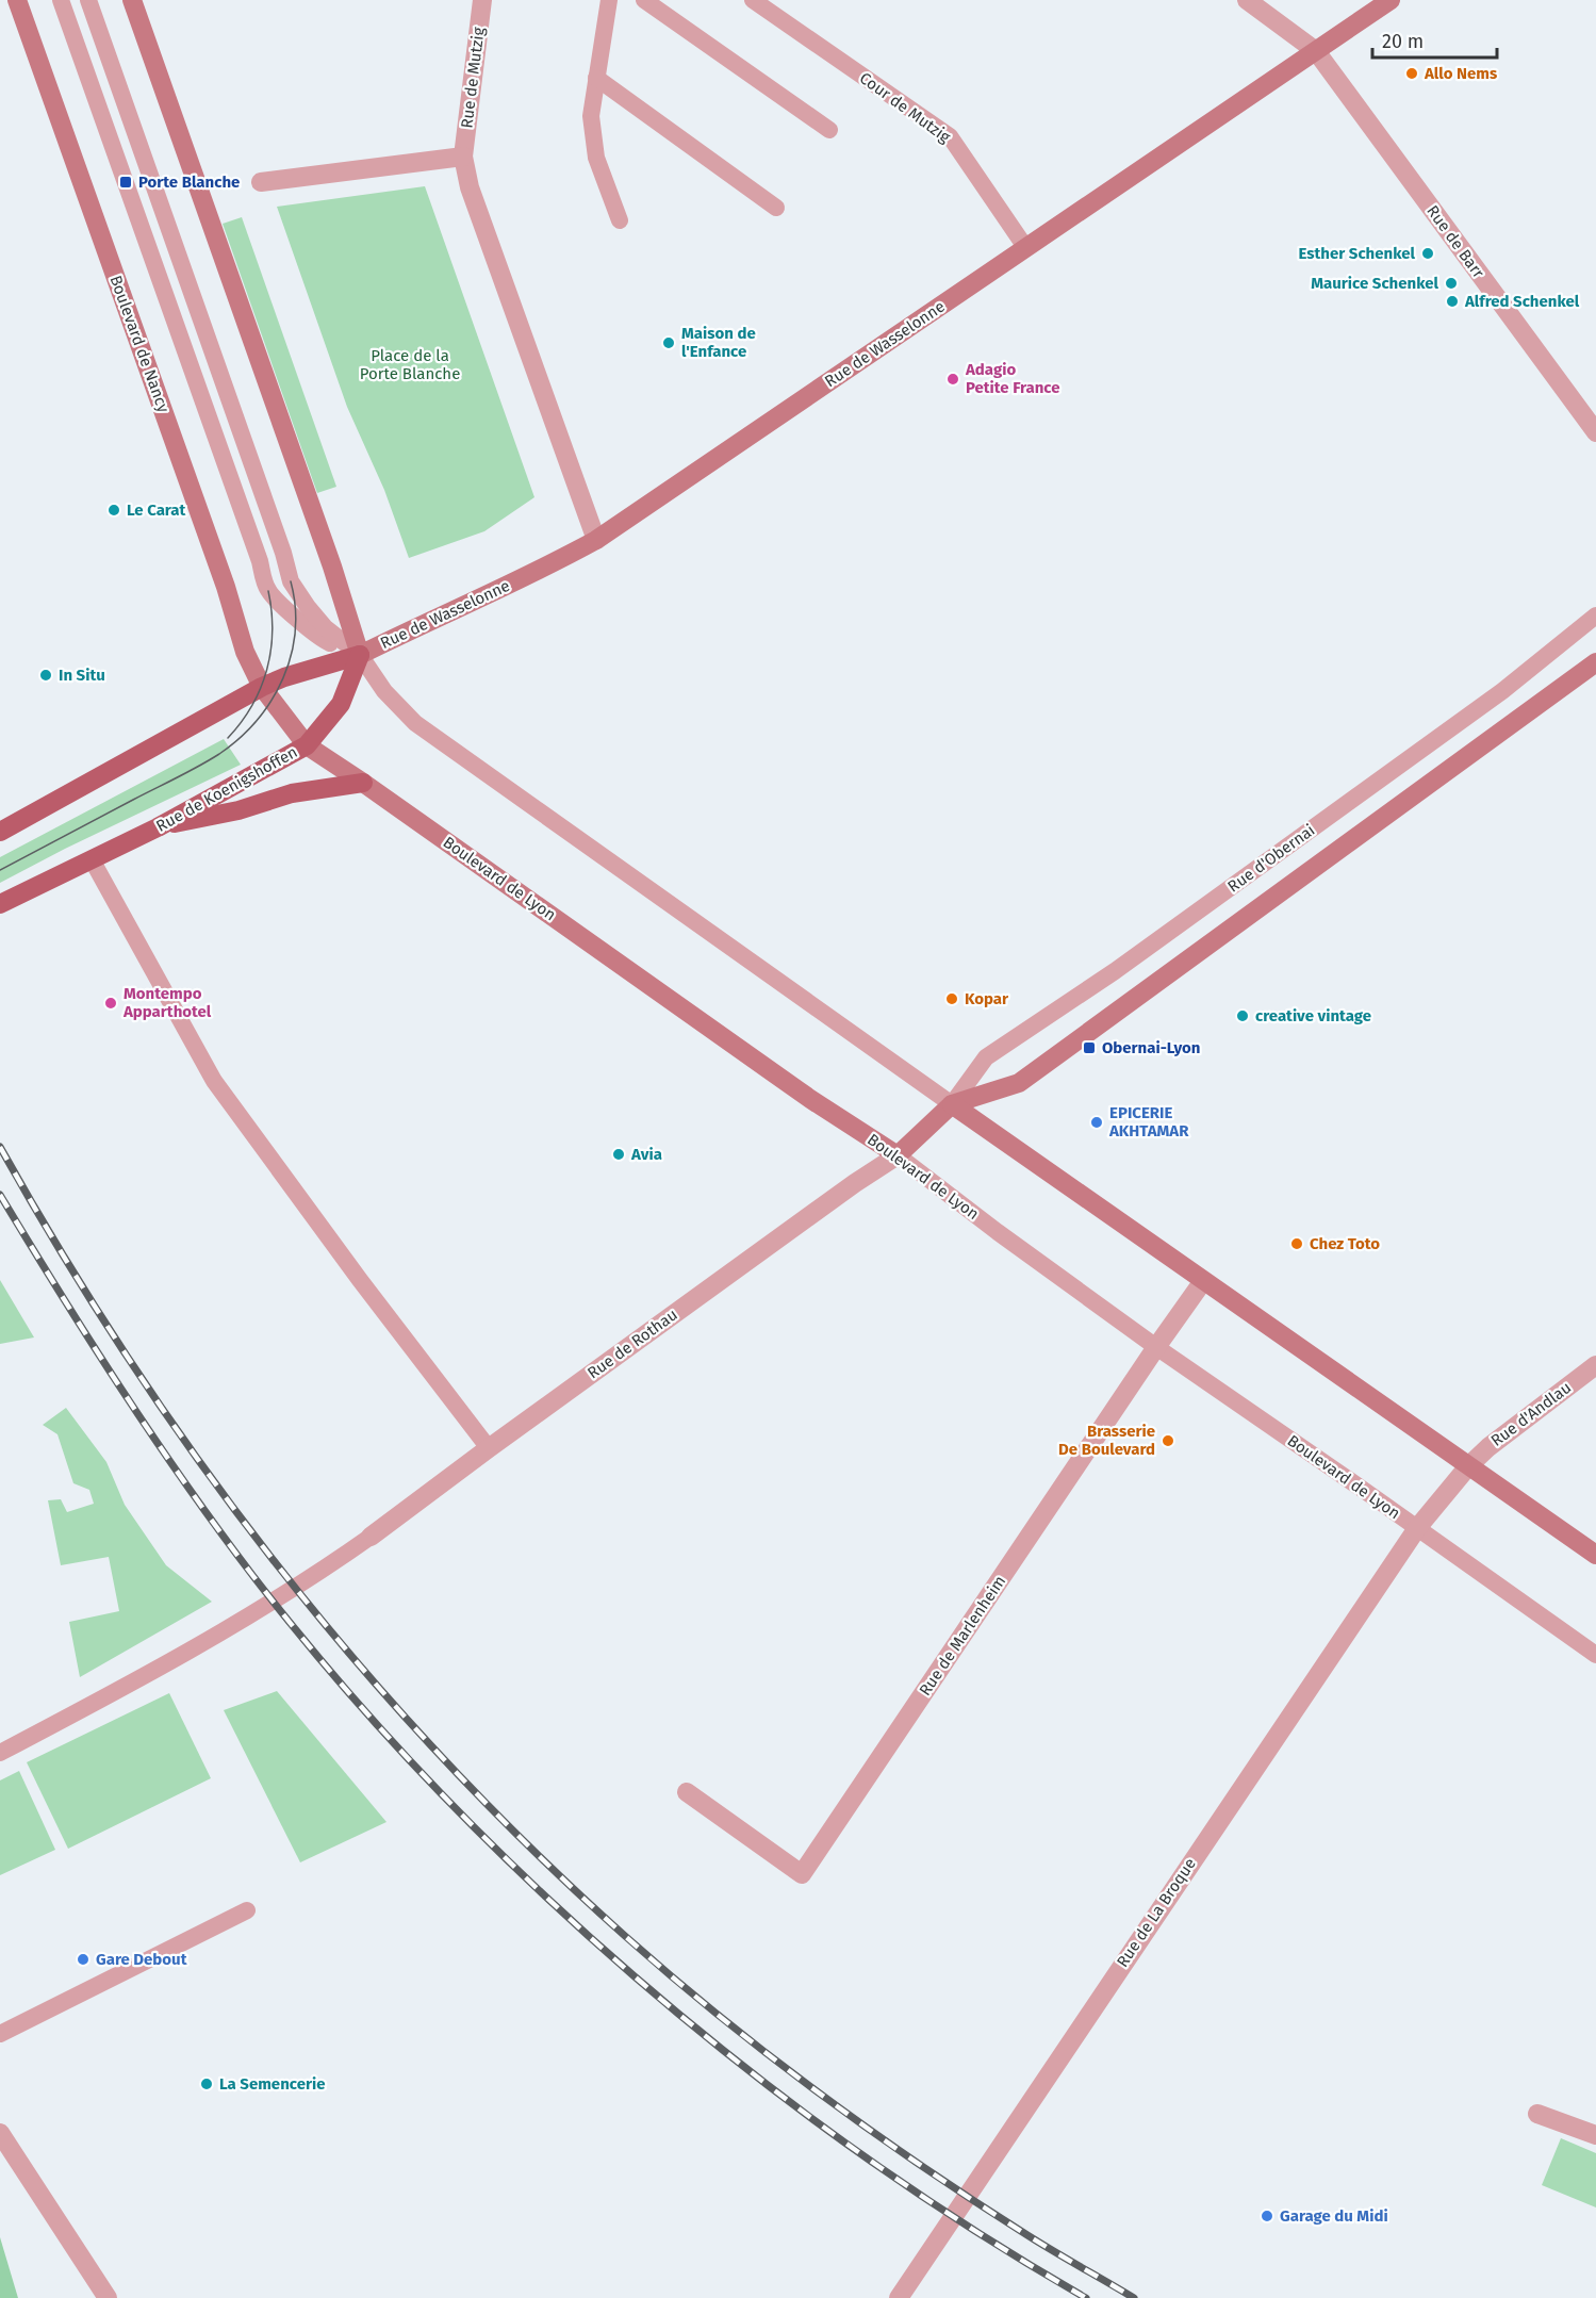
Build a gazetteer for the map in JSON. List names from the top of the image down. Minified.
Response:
{"streets":{"main road":["Boulevard de Nancy","Rue de Wasselonne","Rue de Koenigshoffen","Rue d'Obernai","Boulevard de Lyon"],"street":["Rue de Mutzig","Rue de Barr","Rue de Rothau","Rue d'Andlau","Rue de Marlenheim","Rue de La Broque"],"lane":["Cour de Mutzig"]},"crossings":[["Cour de Mutzig","Rue de Wasselonne"],["Rue de Barr","Rue de Wasselonne"],["Boulevard de Nancy","Boulevard de Lyon"],["Rue de Wasselonne","Rue de Koenigshoffen"],["Rue de Koenigshoffen","Boulevard de Lyon"],["Rue d'Obernai","Boulevard de Lyon"],["Rue d'Obernai","Rue de Rothau"],["Boulevard de Lyon","Rue de Rothau"],["Boulevard de Lyon","Rue d'Andlau"],["Boulevard de Lyon","Rue de Marlenheim"],["Boulevard de Lyon","Rue de La Broque"],["Rue d'Andlau","Rue de La Broque"]],"parks":["Place de la Porte Blanche"],"places":{"other":["Allo Nems","Esther Schenkel","Maurice Schenkel","Alfred Schenkel","Maison de l'Enfance","Adagio Petite France","Le Carat","In Situ","Kopar","Montempo Apparthotel","creative vintage","EPICERIE AKHTAMAR","Avia","Chez Toto","Brasserie De Boulevard","Gare Debout","La Semencerie","Garage du Midi"],"transit":["Porte Blanche","Obernai-Lyon"]},"scale_bar":"20 m"}
